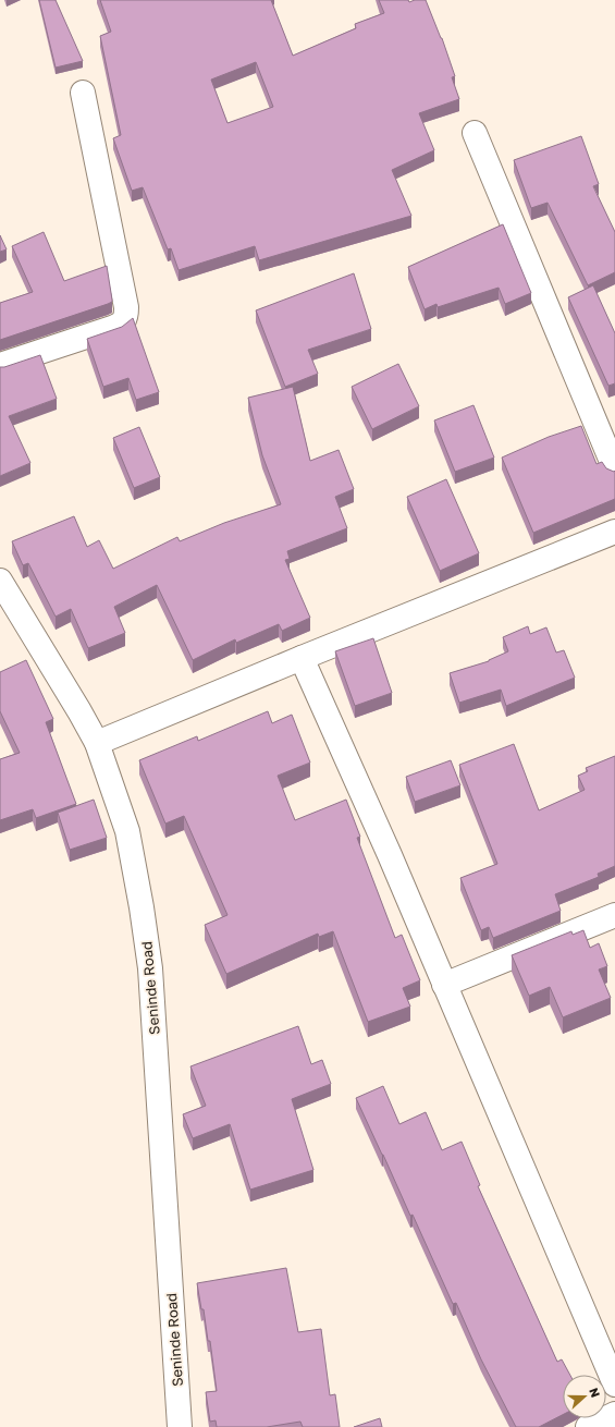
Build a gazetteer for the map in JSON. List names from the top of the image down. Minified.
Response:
{"streets":{"street":["Seninde Road"]},"north":"right"}
